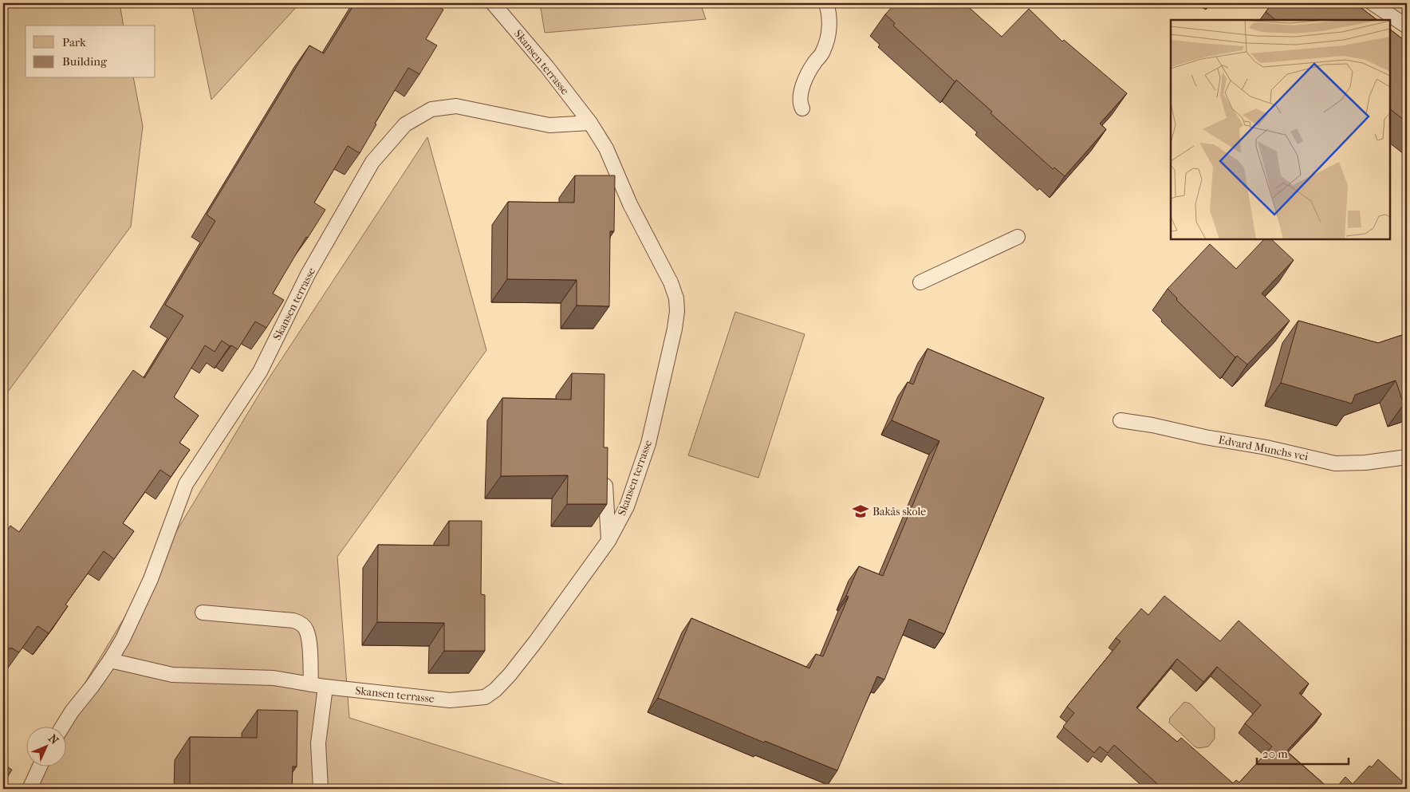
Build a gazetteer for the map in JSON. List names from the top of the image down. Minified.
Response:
{"streets":{"lane":["Skansen terrasse","Edvard Munchs vei"]},"places":{"school or university":["Bakås skole"]},"legend":["Park","Building"],"scale_bar":"20 m","north":"top right"}
